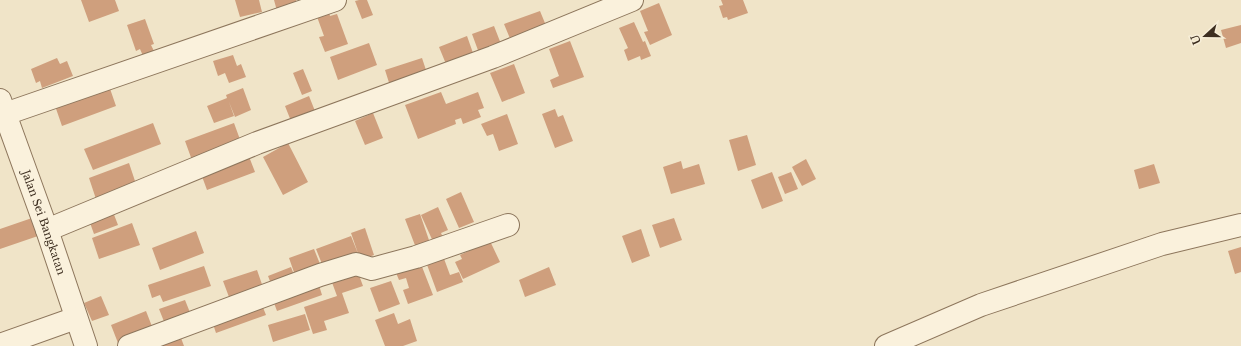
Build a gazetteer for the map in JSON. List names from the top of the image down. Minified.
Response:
{"streets":{"street":["Jalan Sei Bangkatan"]},"north":"left"}
